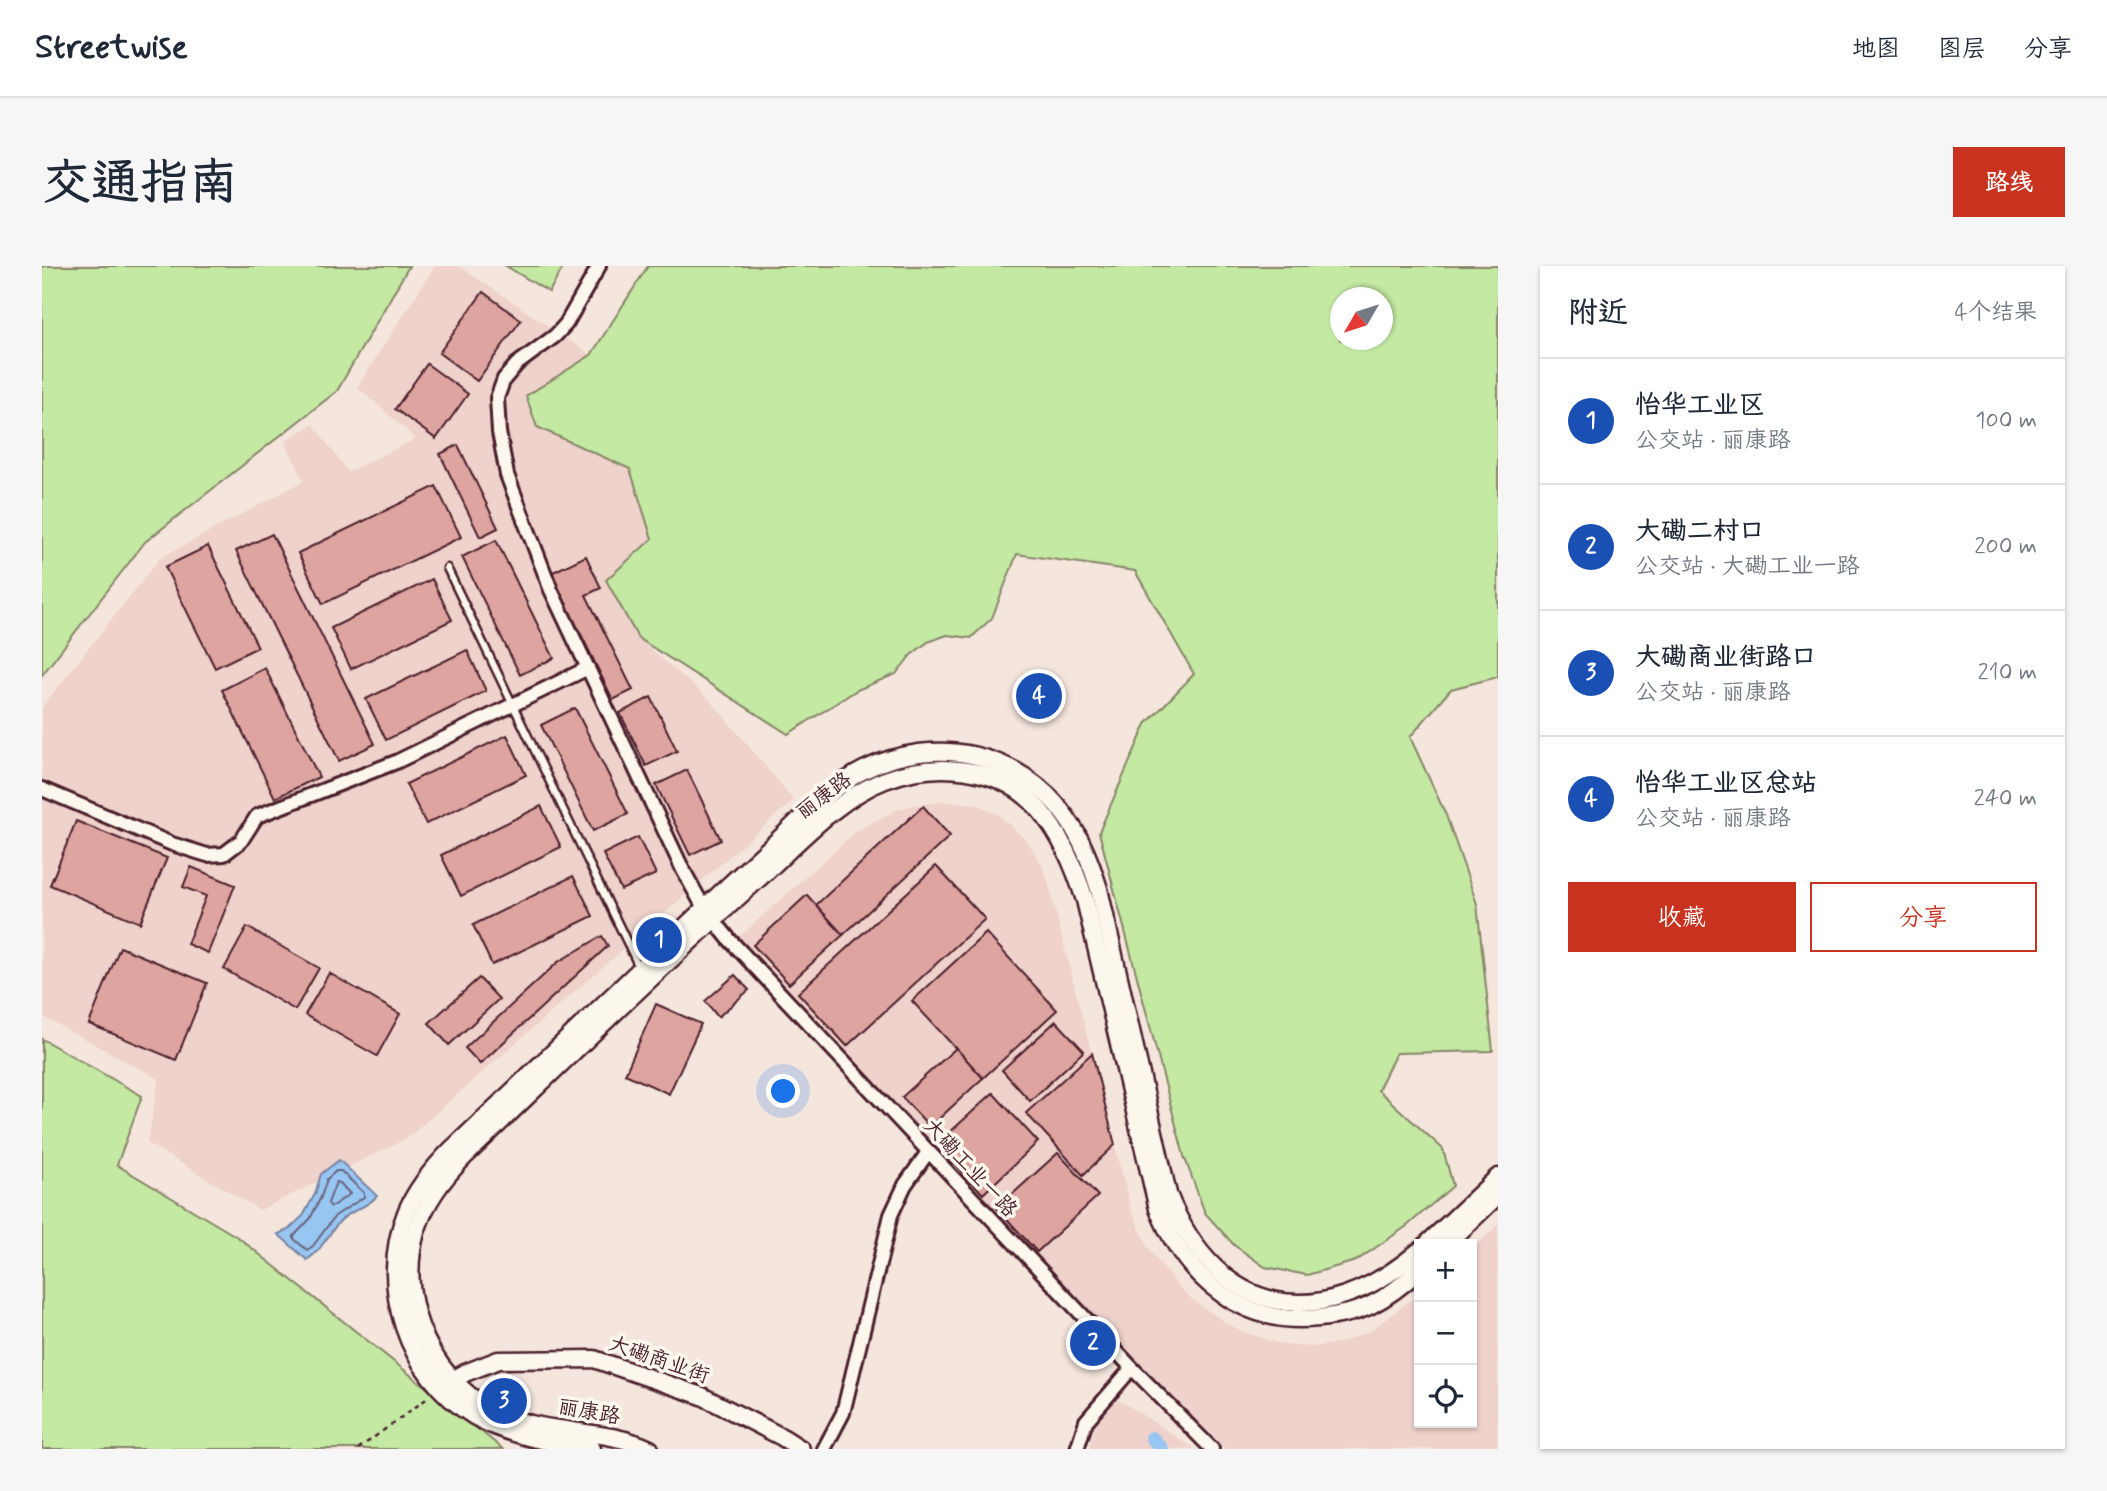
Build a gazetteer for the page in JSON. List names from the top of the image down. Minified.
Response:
{"streets":{"street":["丽康路","大磡工业一路","大磡商业街"]},"crossings":[["丽康路","大磡工业一路"],["丽康路","大磡商业街"]],"north":"bottom left","page":{"header":"Streetwise","nav":["地图","图层","分享"],"title":"交通指南","buttons":["路线",["收藏","分享"]],"heading":["附近","4个结果"],"list":[{"mark":"1","name":"怡华工业区","note":"公交站 · 丽康路","value":"100 m"},{"mark":"2","name":"大磡二村口","note":"公交站 · 大磡工业一路","value":"200 m"},{"mark":"3","name":"大磡商业街路口","note":"公交站 · 丽康路","value":"210 m"},{"mark":"4","name":"怡华工业区总站","note":"公交站 · 丽康路","value":"240 m"}],"pins":["4","1","2","3"],"map_buttons":["+","−"]}}
